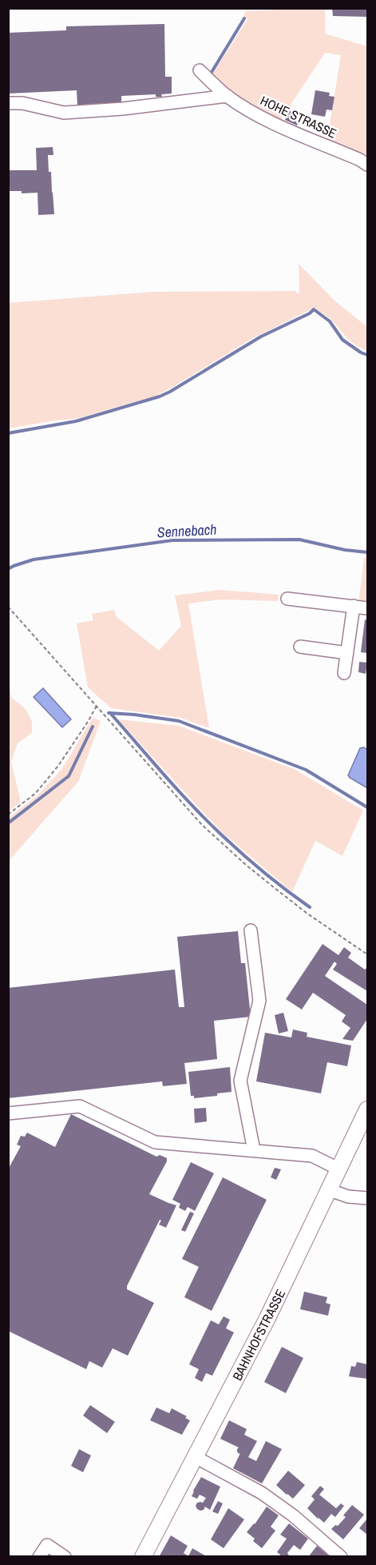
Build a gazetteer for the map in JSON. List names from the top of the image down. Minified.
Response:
{"streets":{"main road":["BAHNHOFSTRASSE"],"street":["HOHE STRASSE"]},"water":["Sennebach"]}
